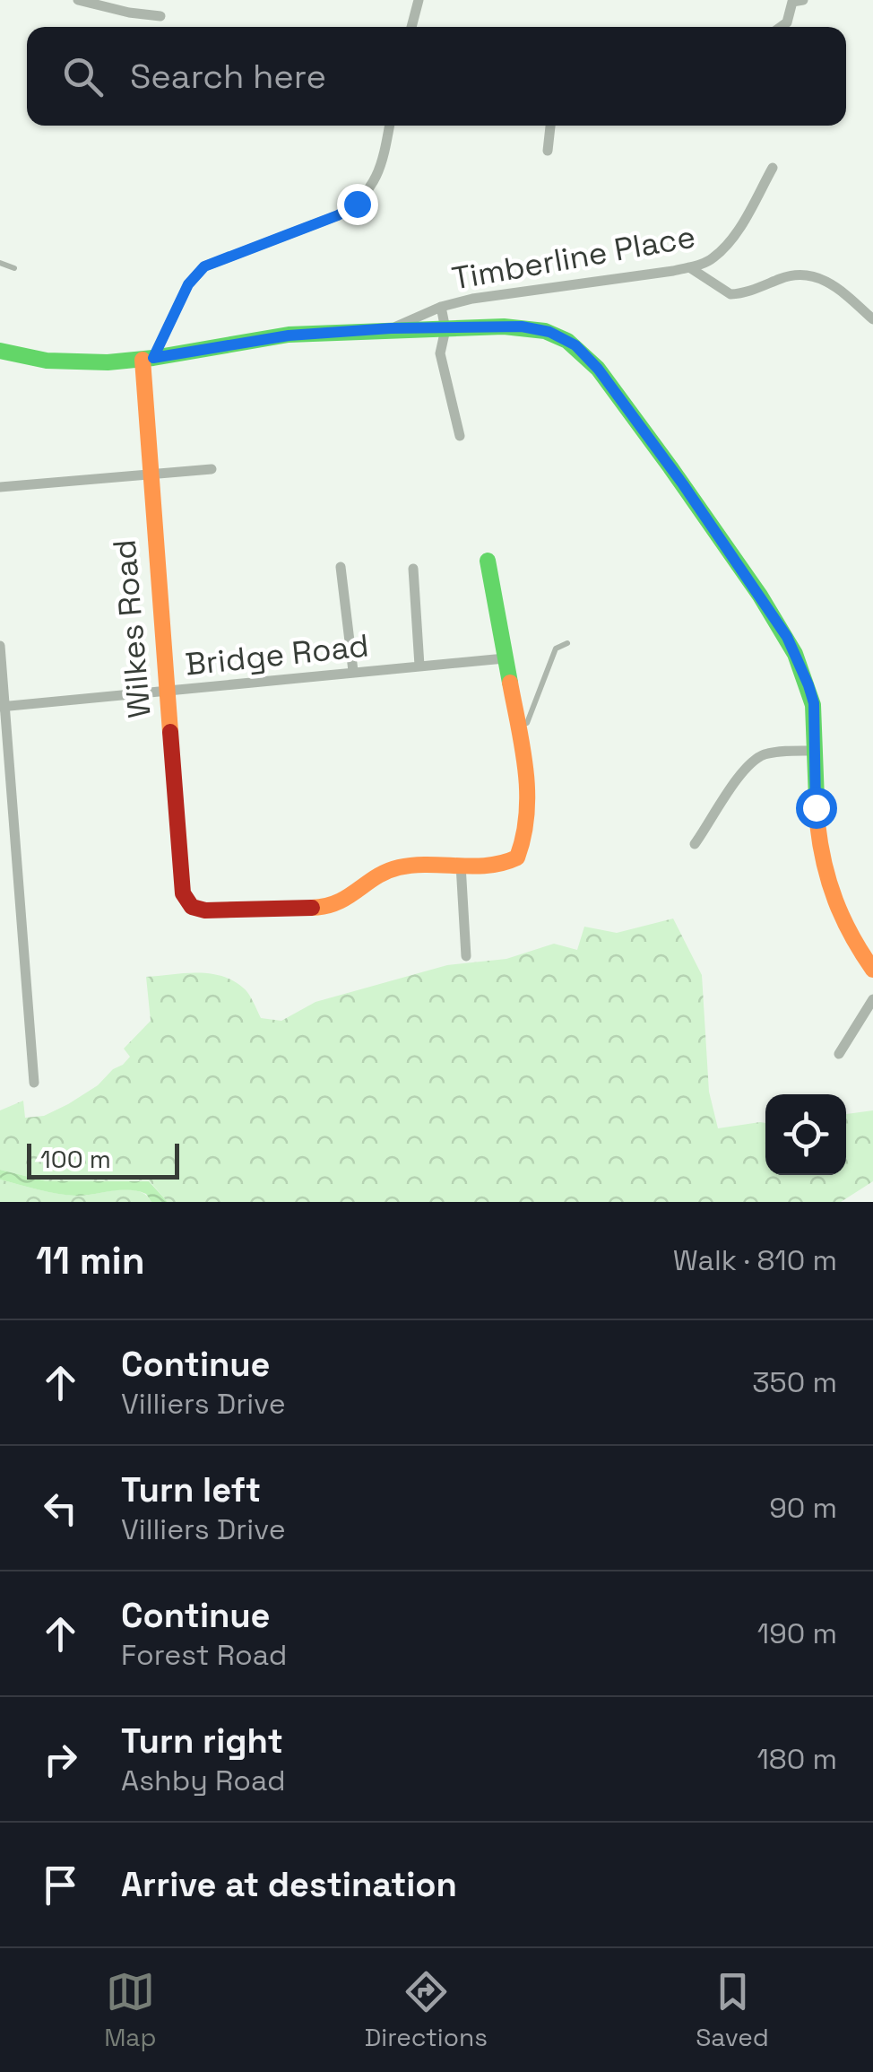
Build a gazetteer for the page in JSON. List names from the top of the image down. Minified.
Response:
{"streets":{"street":["Timberline Place","Wilkes Road","Bridge Road"]},"crossings":[["Wilkes Road","Bridge Road"]],"scale_bar":"100 m","page":{"search":"Search here","scale":"100 m","heading":["11 min","Walk · 810 m"],"list":[["Continue","Villiers Drive","350 m"],["Turn left","Villiers Drive","90 m"],["Continue","Forest Road","190 m"],["Turn right","Ashby Road","180 m"],"Arrive at destination"],"nav":["Map","Directions","Saved"]}}
